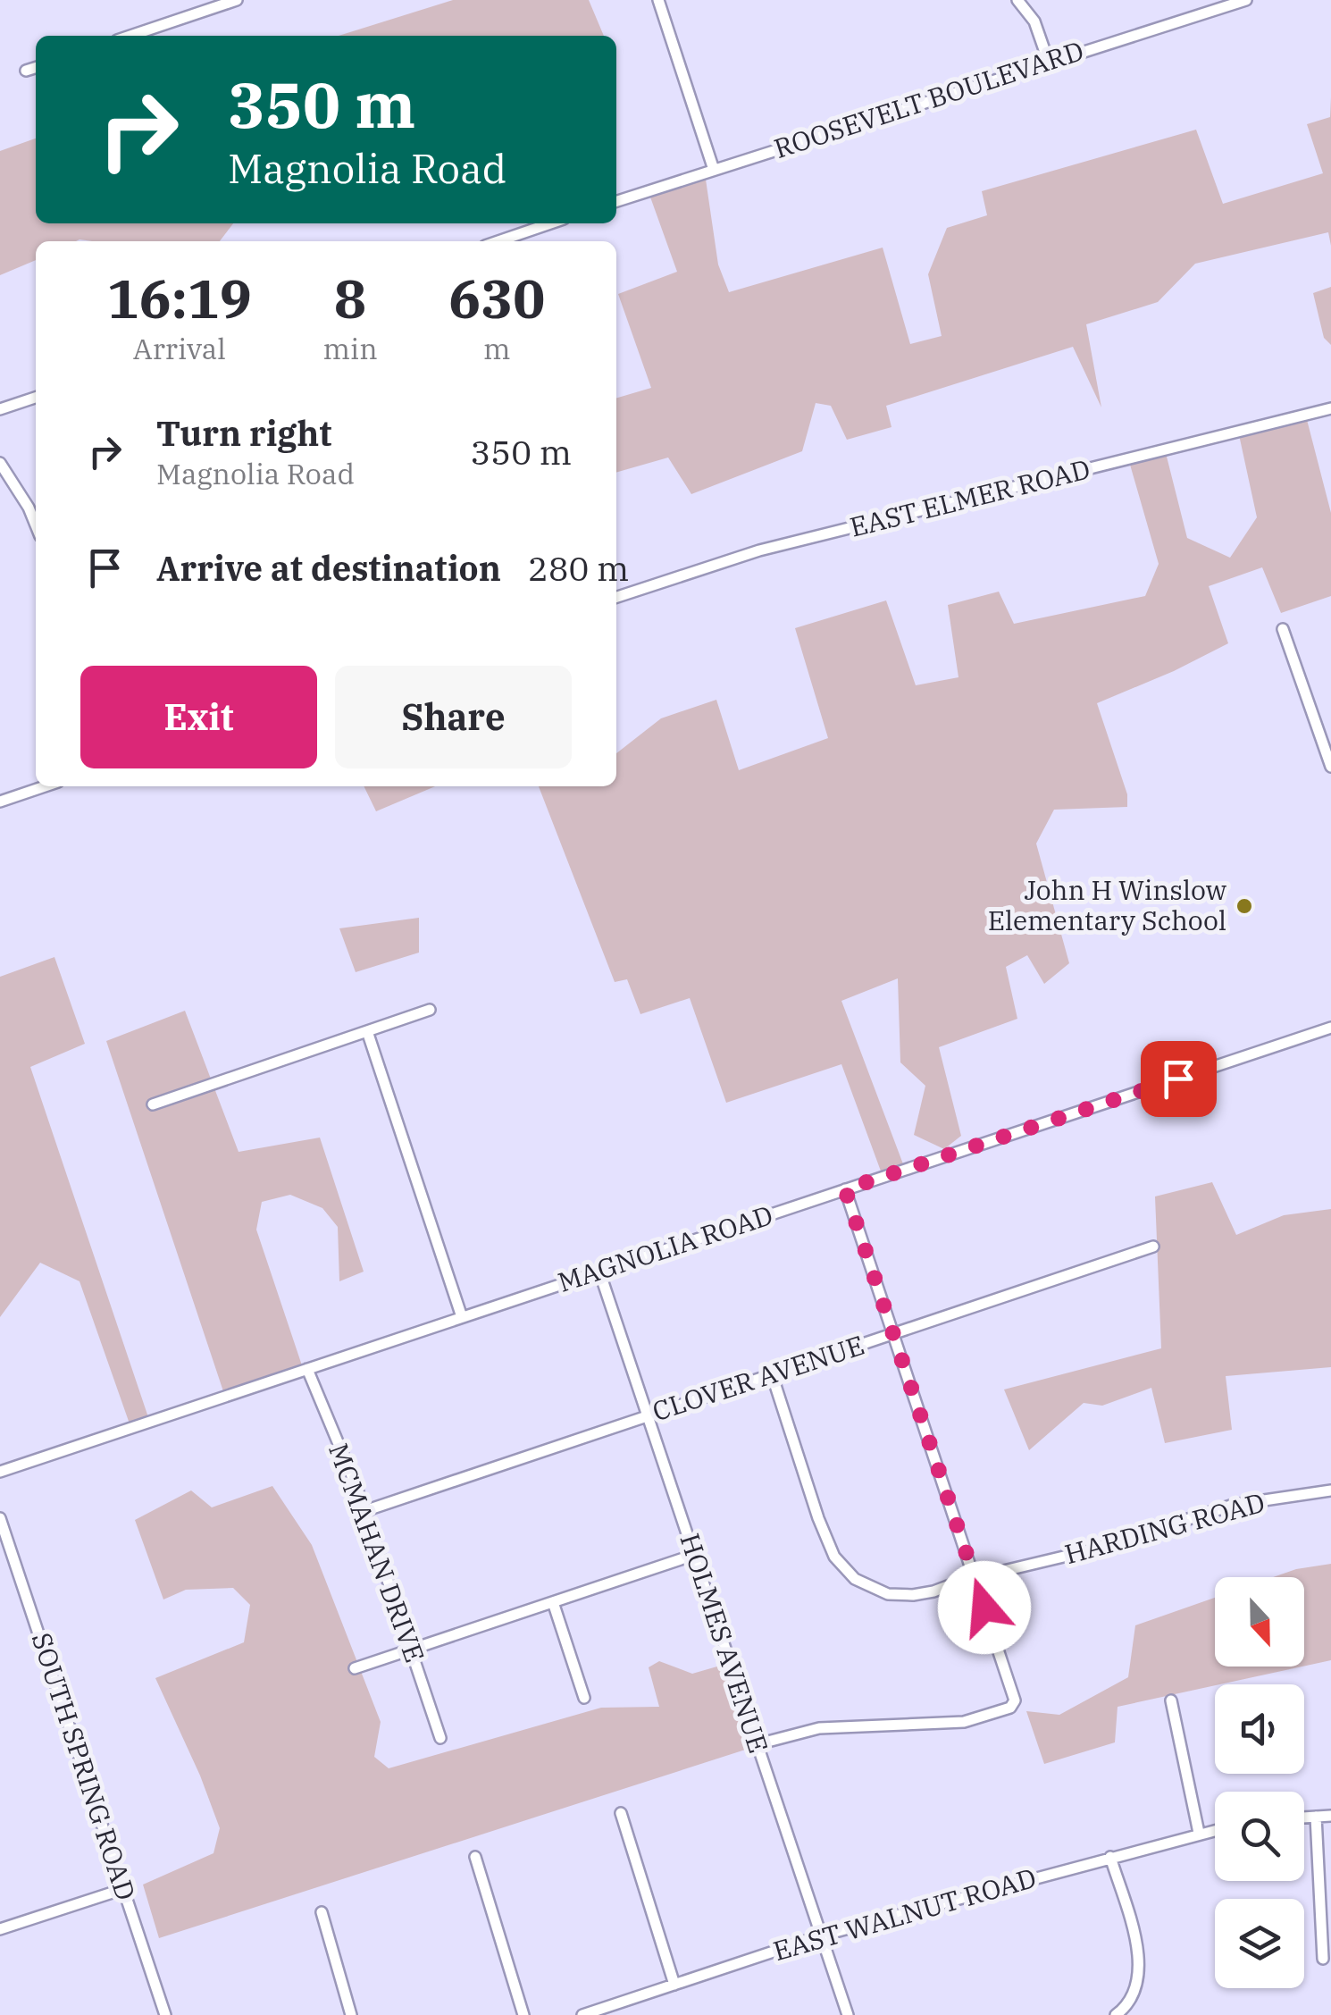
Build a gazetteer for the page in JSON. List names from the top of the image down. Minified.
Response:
{"streets":{"street":["ROOSEVELT BOULEVARD","EAST ELMER ROAD","MAGNOLIA ROAD","CLOVER AVENUE","HARDING ROAD","MCMAHAN DRIVE","HOLMES AVENUE","SOUTH SPRING ROAD","EAST WALNUT ROAD"]},"crossings":[["MAGNOLIA ROAD","MCMAHAN DRIVE"],["MAGNOLIA ROAD","HOLMES AVENUE"],["CLOVER AVENUE","HARDING ROAD"],["CLOVER AVENUE","MCMAHAN DRIVE"],["CLOVER AVENUE","HOLMES AVENUE"],["HOLMES AVENUE","EAST WALNUT ROAD"]],"places":["John H Winslow Elementary School"],"north":"bottom","page":{"turn":["350 m","Magnolia Road"],"eta":["16:19","Arrival","8","min","630","m"],"list":[{"name":"Turn right","note":"Magnolia Road","value":"350 m"},{"name":"Arrive at destination","value":"280 m"}],"buttons":["Exit","Share"]}}
